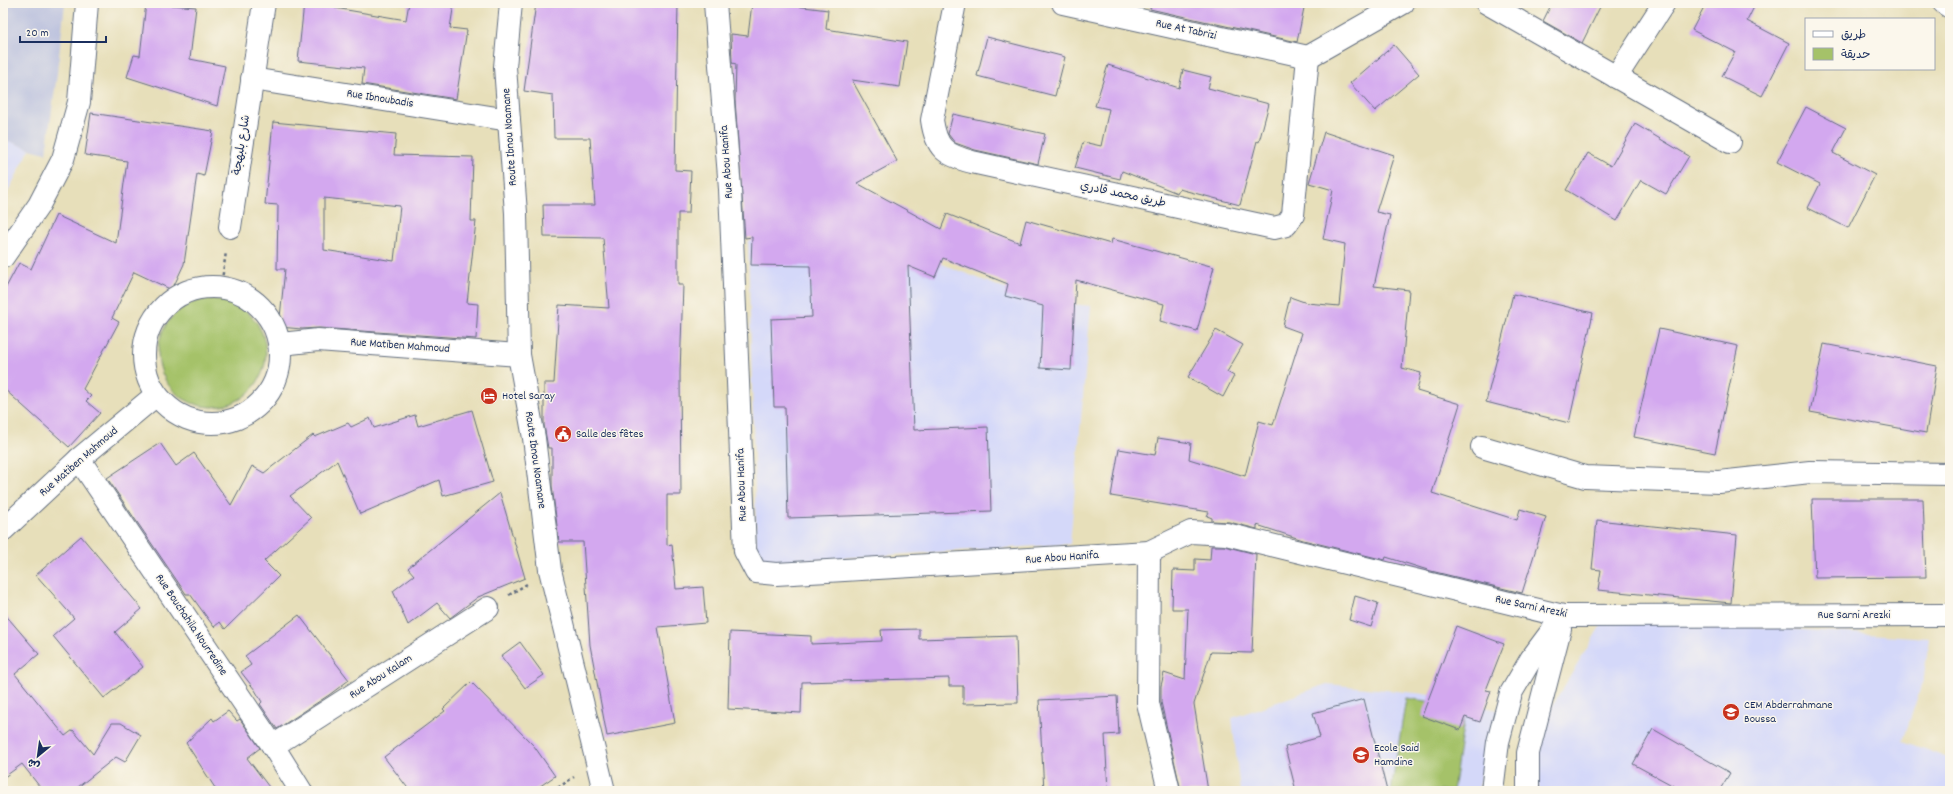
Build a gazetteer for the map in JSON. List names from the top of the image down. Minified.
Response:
{"streets":{"street":["Rue At Tabrizi","Rue Ibnoubadis","Route Ibnou Noamane","شارع بلبهجة","Rue Abou Hanifa","طريق محمد قادري","Rue Matiben Mahmoud","Rue Sarni Arezki","Rue Bouchahila Nourredine","Rue Abou Kalam"]},"crossings":[["Rue At Tabrizi","طريق محمد قادري"],["Rue Ibnoubadis","Route Ibnou Noamane"],["Rue Ibnoubadis","شارع بلبهجة"],["Route Ibnou Noamane","Rue Matiben Mahmoud"],["Rue Abou Hanifa","Rue Sarni Arezki"],["Rue Matiben Mahmoud","Rue Bouchahila Nourredine"],["Rue Bouchahila Nourredine","Rue Abou Kalam"]],"places":{"hotel":["Hotel Saray"],"public building":["Salle des fêtes"],"school or university":["CEM Abderrahmane Boussa","Ecole Said Hamdine"]},"legend":["طريق","حديقة"],"scale_bar":"20 m","north":"bottom left"}
